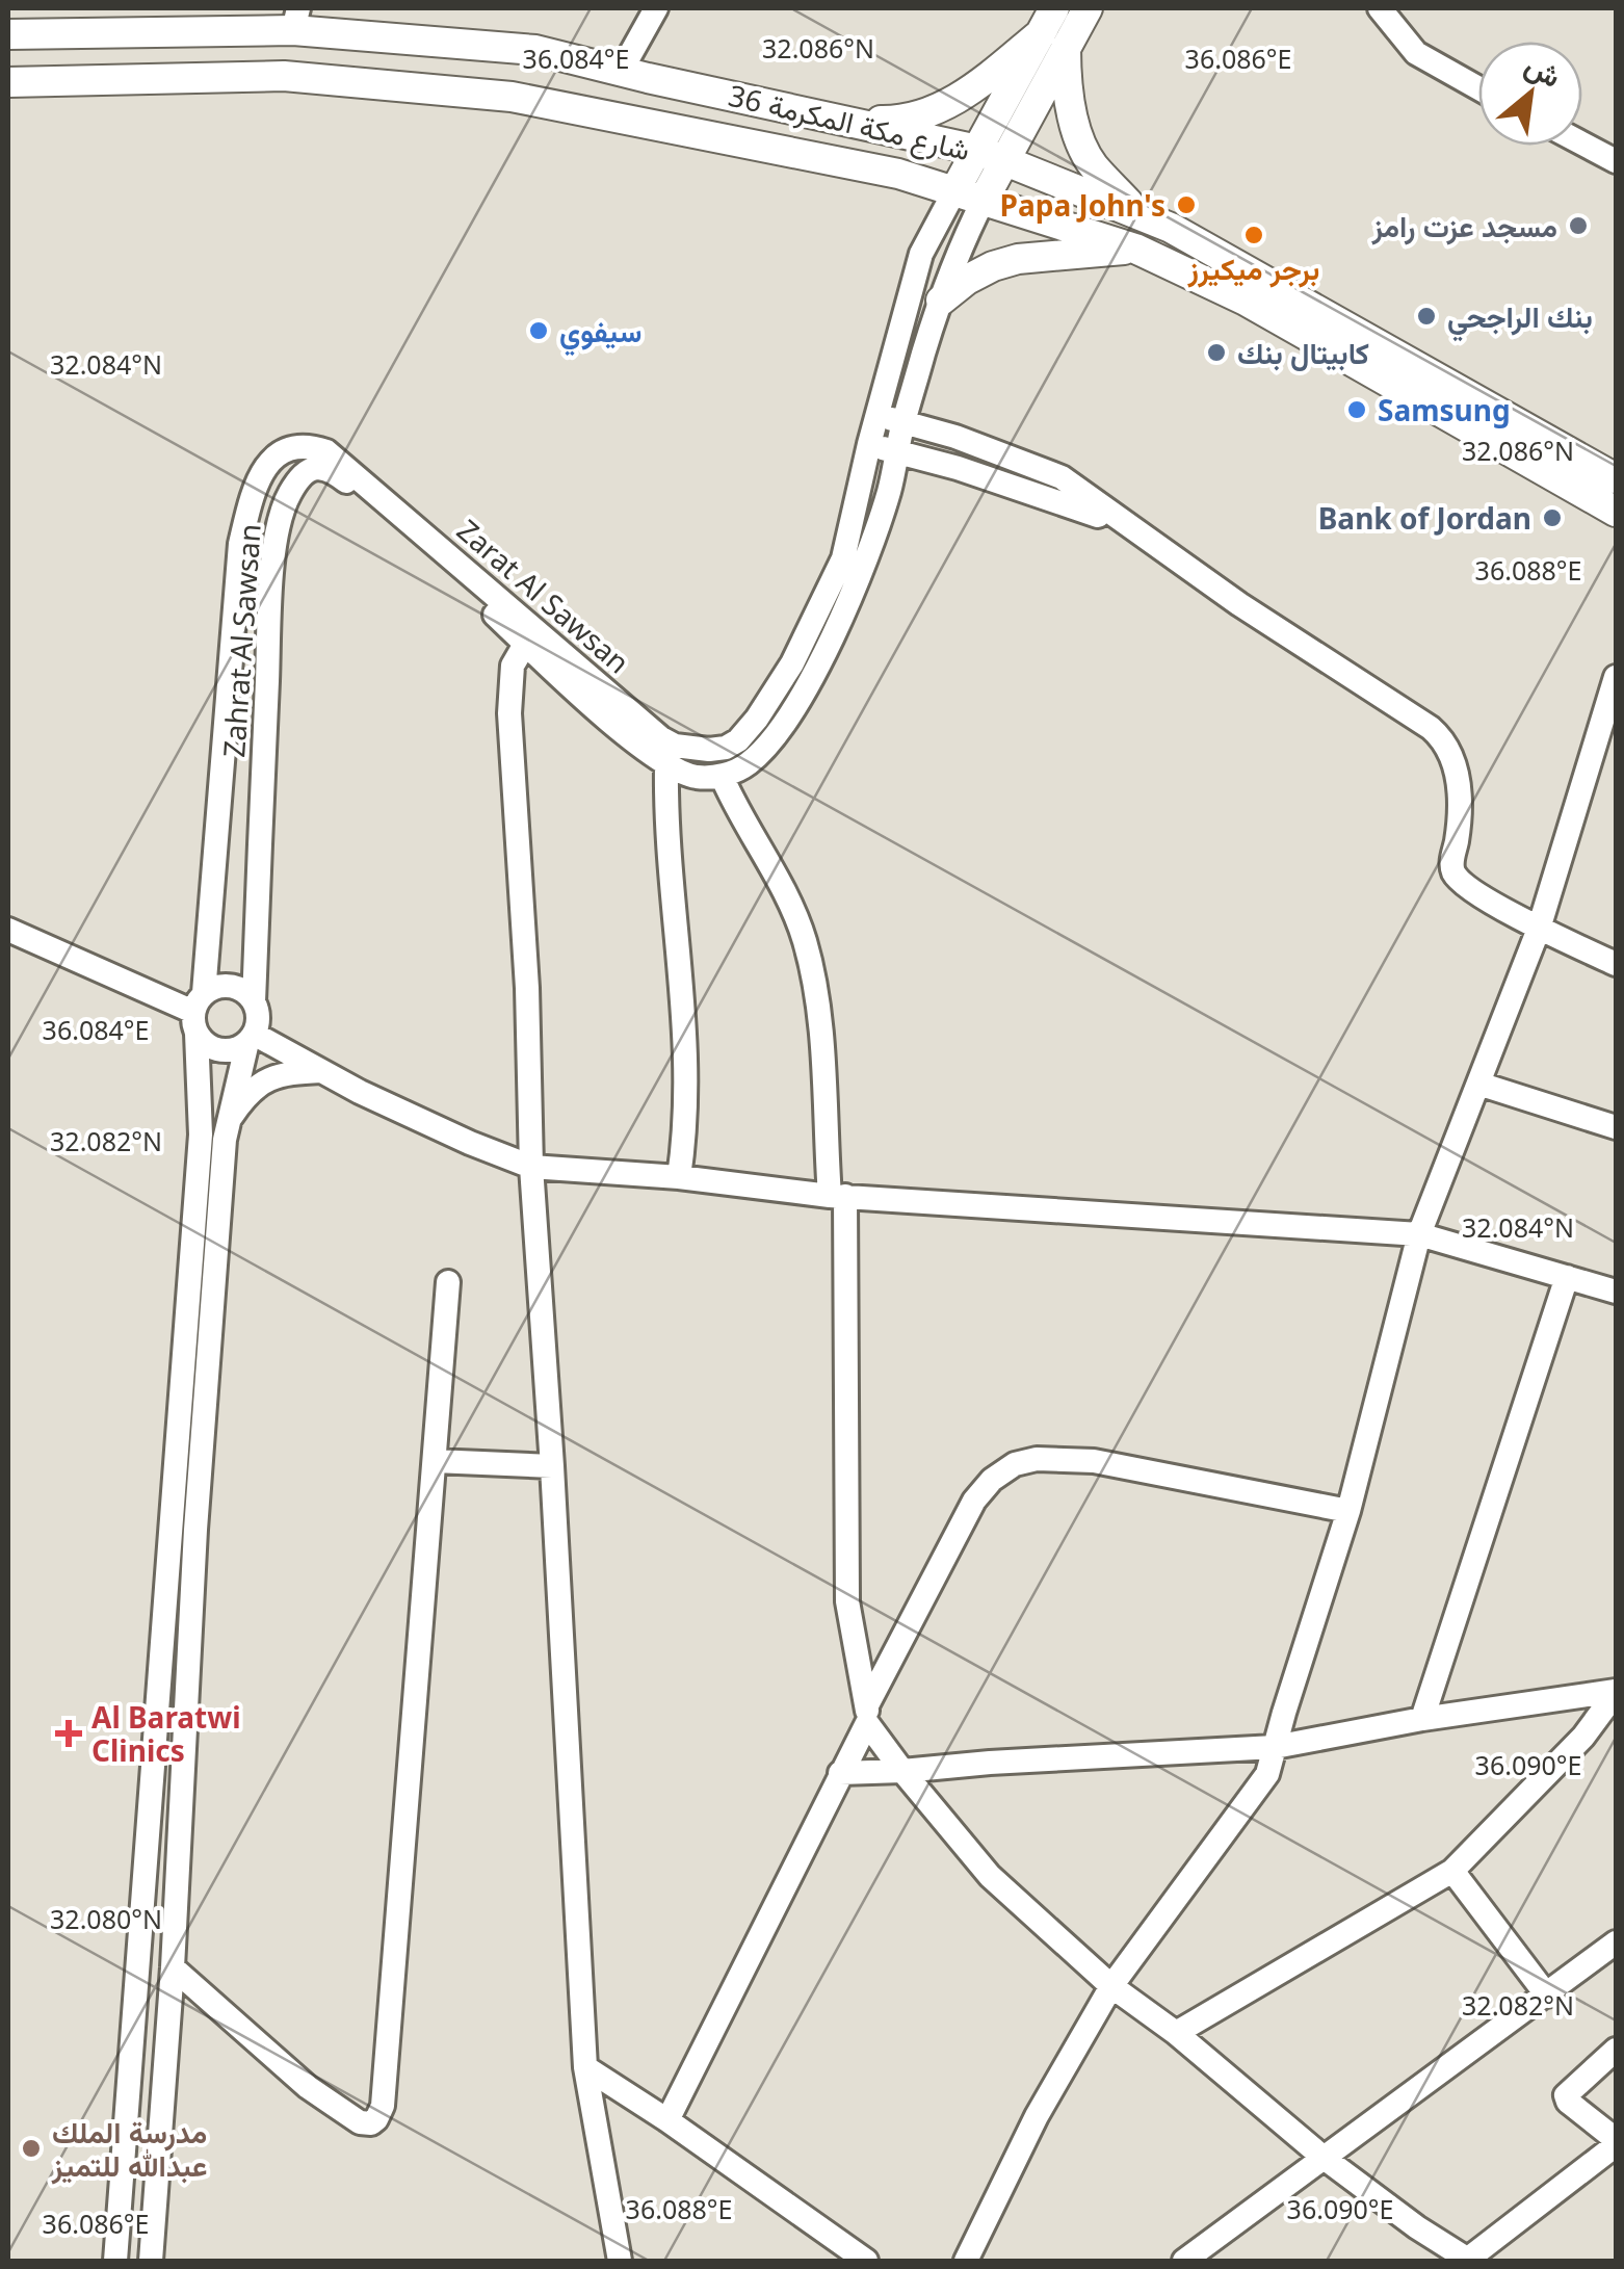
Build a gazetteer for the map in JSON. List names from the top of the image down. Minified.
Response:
{"streets":{"main road":["شارع مكة المكرمة 36"],"street":["Zarat Al Sawsan","Zahrat Al Sawsan"]},"crossings":[["شارع مكة المكرمة 36","Zarat Al Sawsan"],["Zarat Al Sawsan","Zahrat Al Sawsan"]],"places":{"other":["Papa John's","مسجد عزت رامز","برجر ميكيرز","بنك الراجحي","سيفوي","كابيتال بنك","Samsung","Bank of Jordan","مدرسة الملك عبدالله للتميز"],"health":["Al Baratwi Clinics"]},"north":"top right","coordinates":["32.086°N","36.084°E","36.086°E","32.084°N","36.088°E","32.082°N","36.090°E","32.080°N"]}
